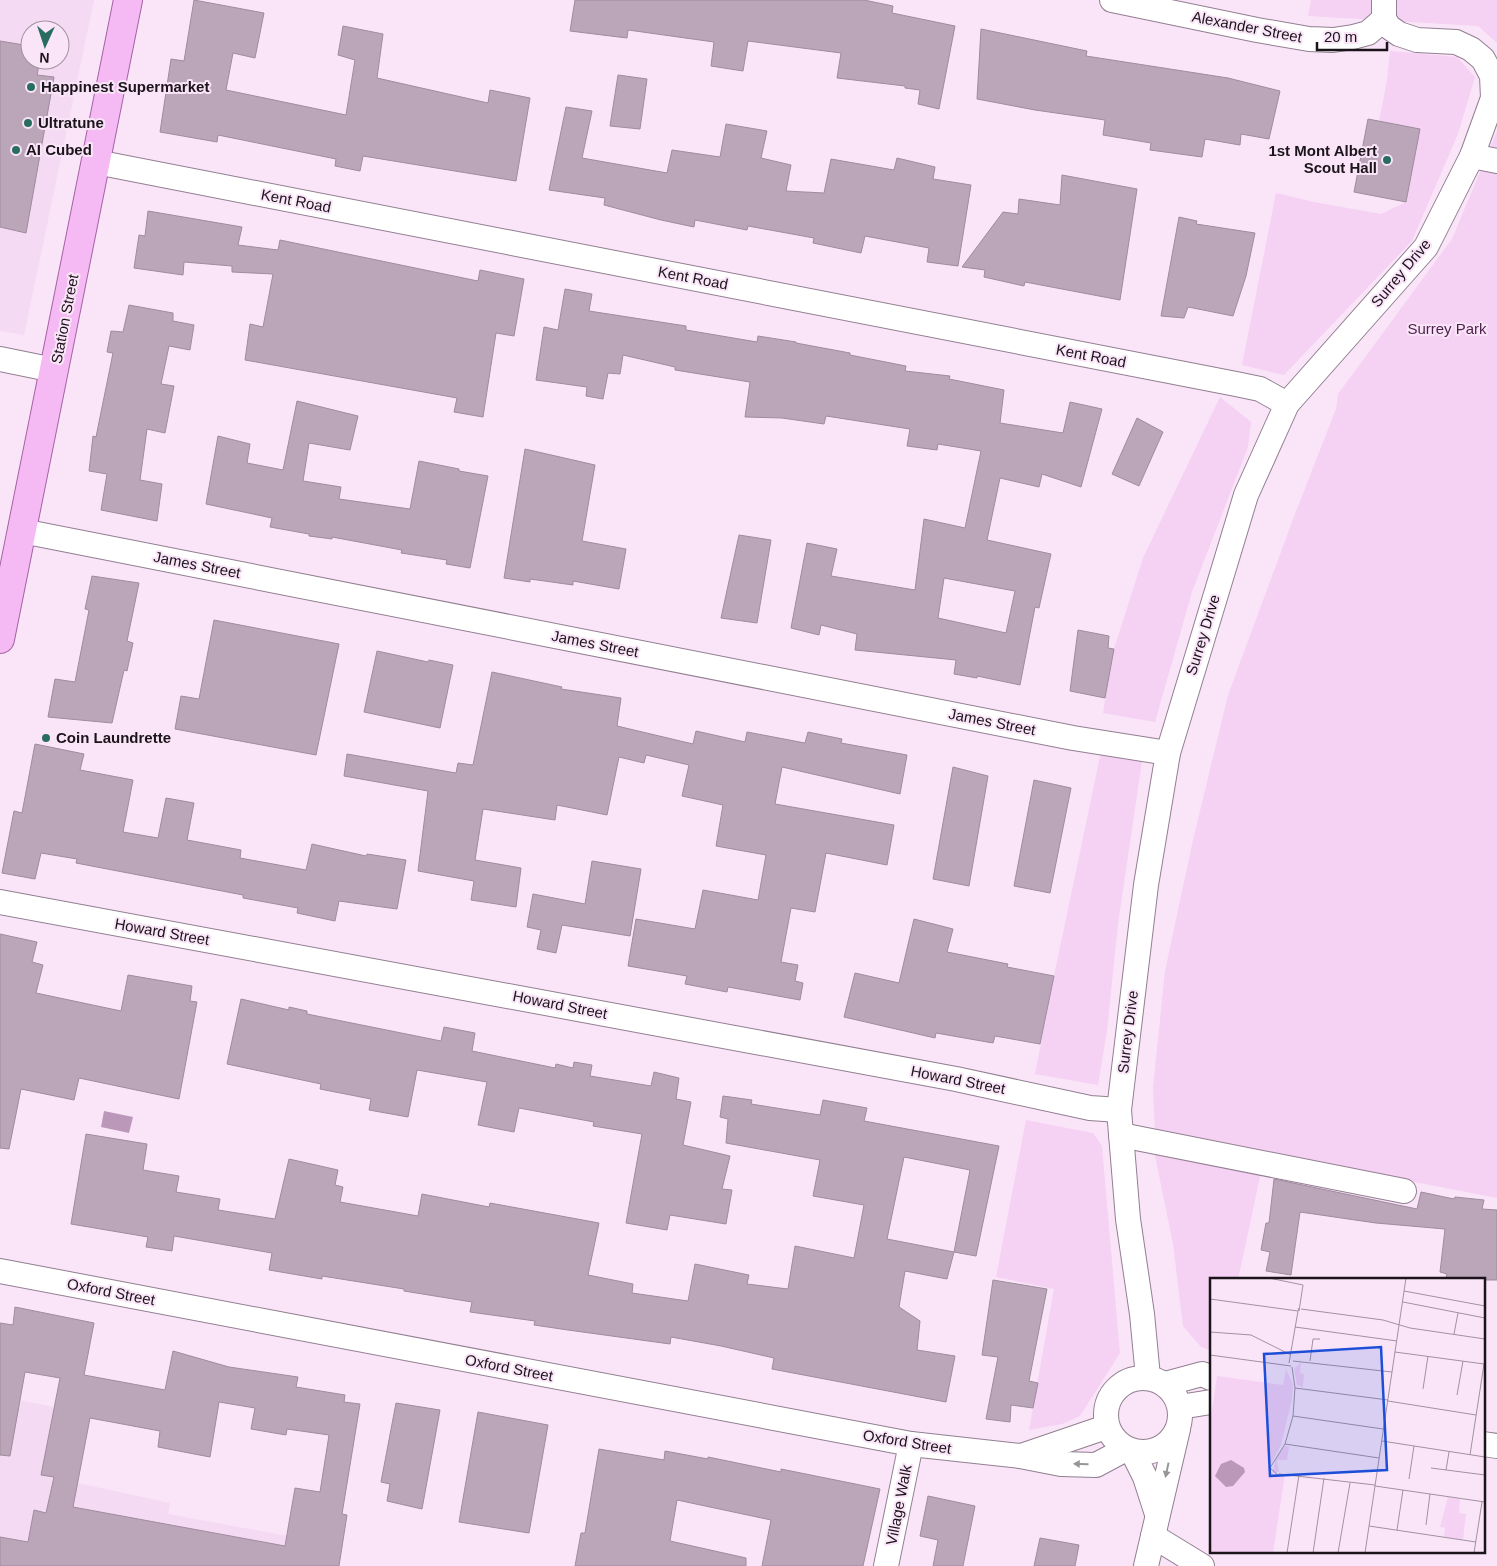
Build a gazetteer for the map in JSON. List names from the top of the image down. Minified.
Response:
{"streets":{"main road":["Station Street"],"street":["Alexander Street","Kent Road","Surrey Drive","James Street","Howard Street","Oxford Street","Village Walk"]},"crossings":[["Alexander Street","Surrey Drive"],["Kent Road","Surrey Drive"],["Kent Road","Station Street"],["Surrey Drive","James Street"],["Surrey Drive","Howard Street"],["Surrey Drive","Oxford Street"],["Station Street","James Street"],["Oxford Street","Village Walk"]],"parks":["Surrey Park"],"places":["Happinest Supermarket","Ultratune","AI Cubed","1st Mont Albert Scout Hall","Coin Laundrette"],"scale_bar":"20 m","north":"bottom"}
